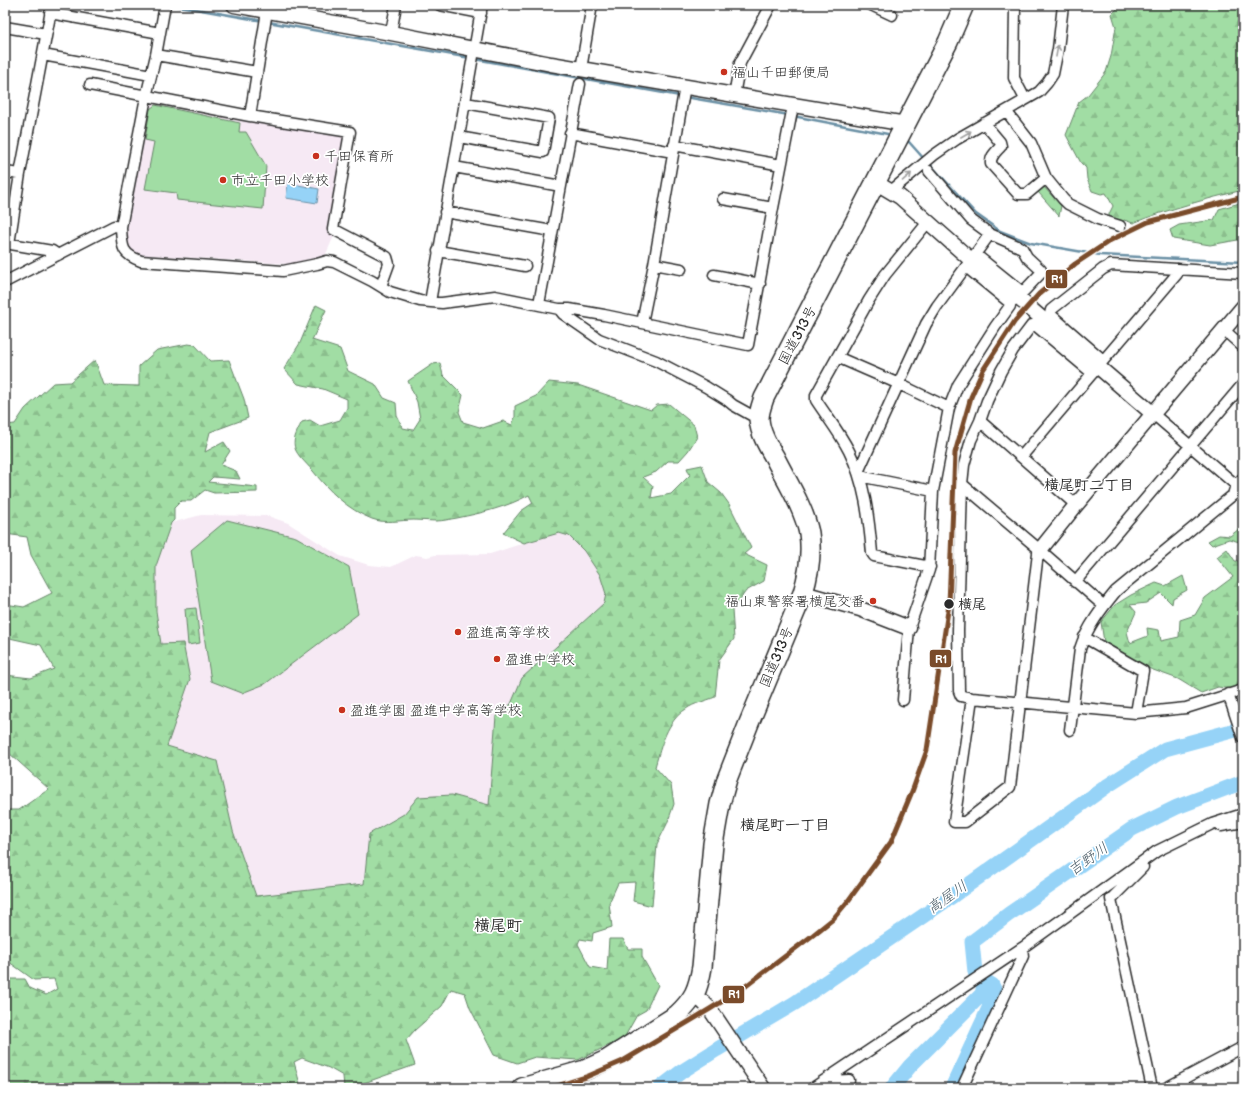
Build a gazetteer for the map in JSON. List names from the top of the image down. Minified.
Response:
{"streets":{"highway":["国道313号"]},"districts":["横尾町二丁目","横尾町一丁目","横尾町"],"water":["吉野川","高屋川"],"places":["福山千田郵便局","千田保育所","市立千田小学校","福山東警察署横尾交番","横尾","盈進高等学校","盈進中学校","盈進学園 盈進中学高等学校"],"lines":["transit line R1"]}
